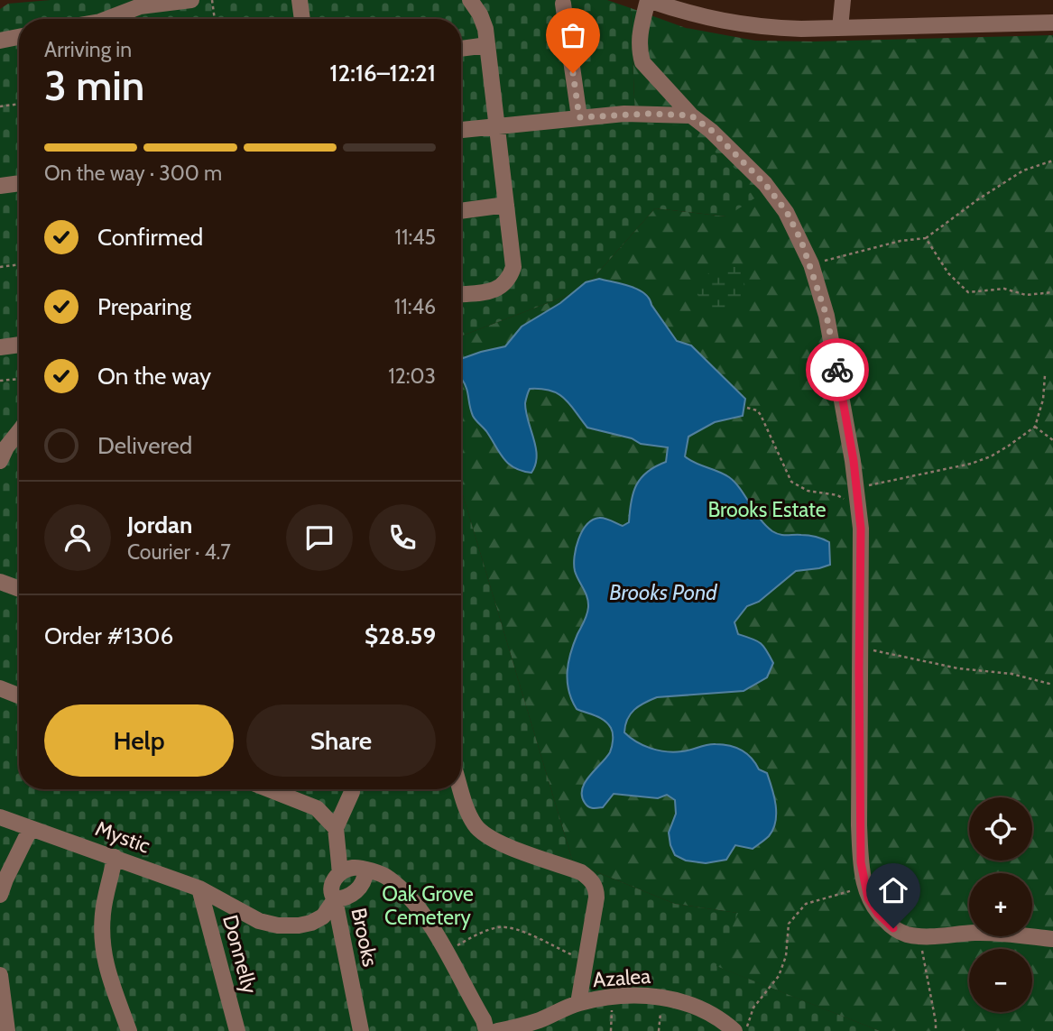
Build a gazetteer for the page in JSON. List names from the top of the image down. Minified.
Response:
{"streets":{"street":["Mystic","Brooks","Donnelly","Azalea"]},"crossings":[["Mystic","Brooks"],["Mystic","Donnelly"]],"water":["Brooks Pond"],"parks":["Brooks Estate","Oak Grove Cemetery"],"page":{"heading":["3 min","Arriving in","12:16–12:21"],"panel":["Jordan","Courier · 4.7","Order #1306","$28.59"],"bar":"On the way · 300 m","list":[["Confirmed","11:45"],["Preparing","11:46"],["On the way","12:03"],"Delivered"],"buttons":["Help","Share"],"map_buttons":["+","−"]}}
